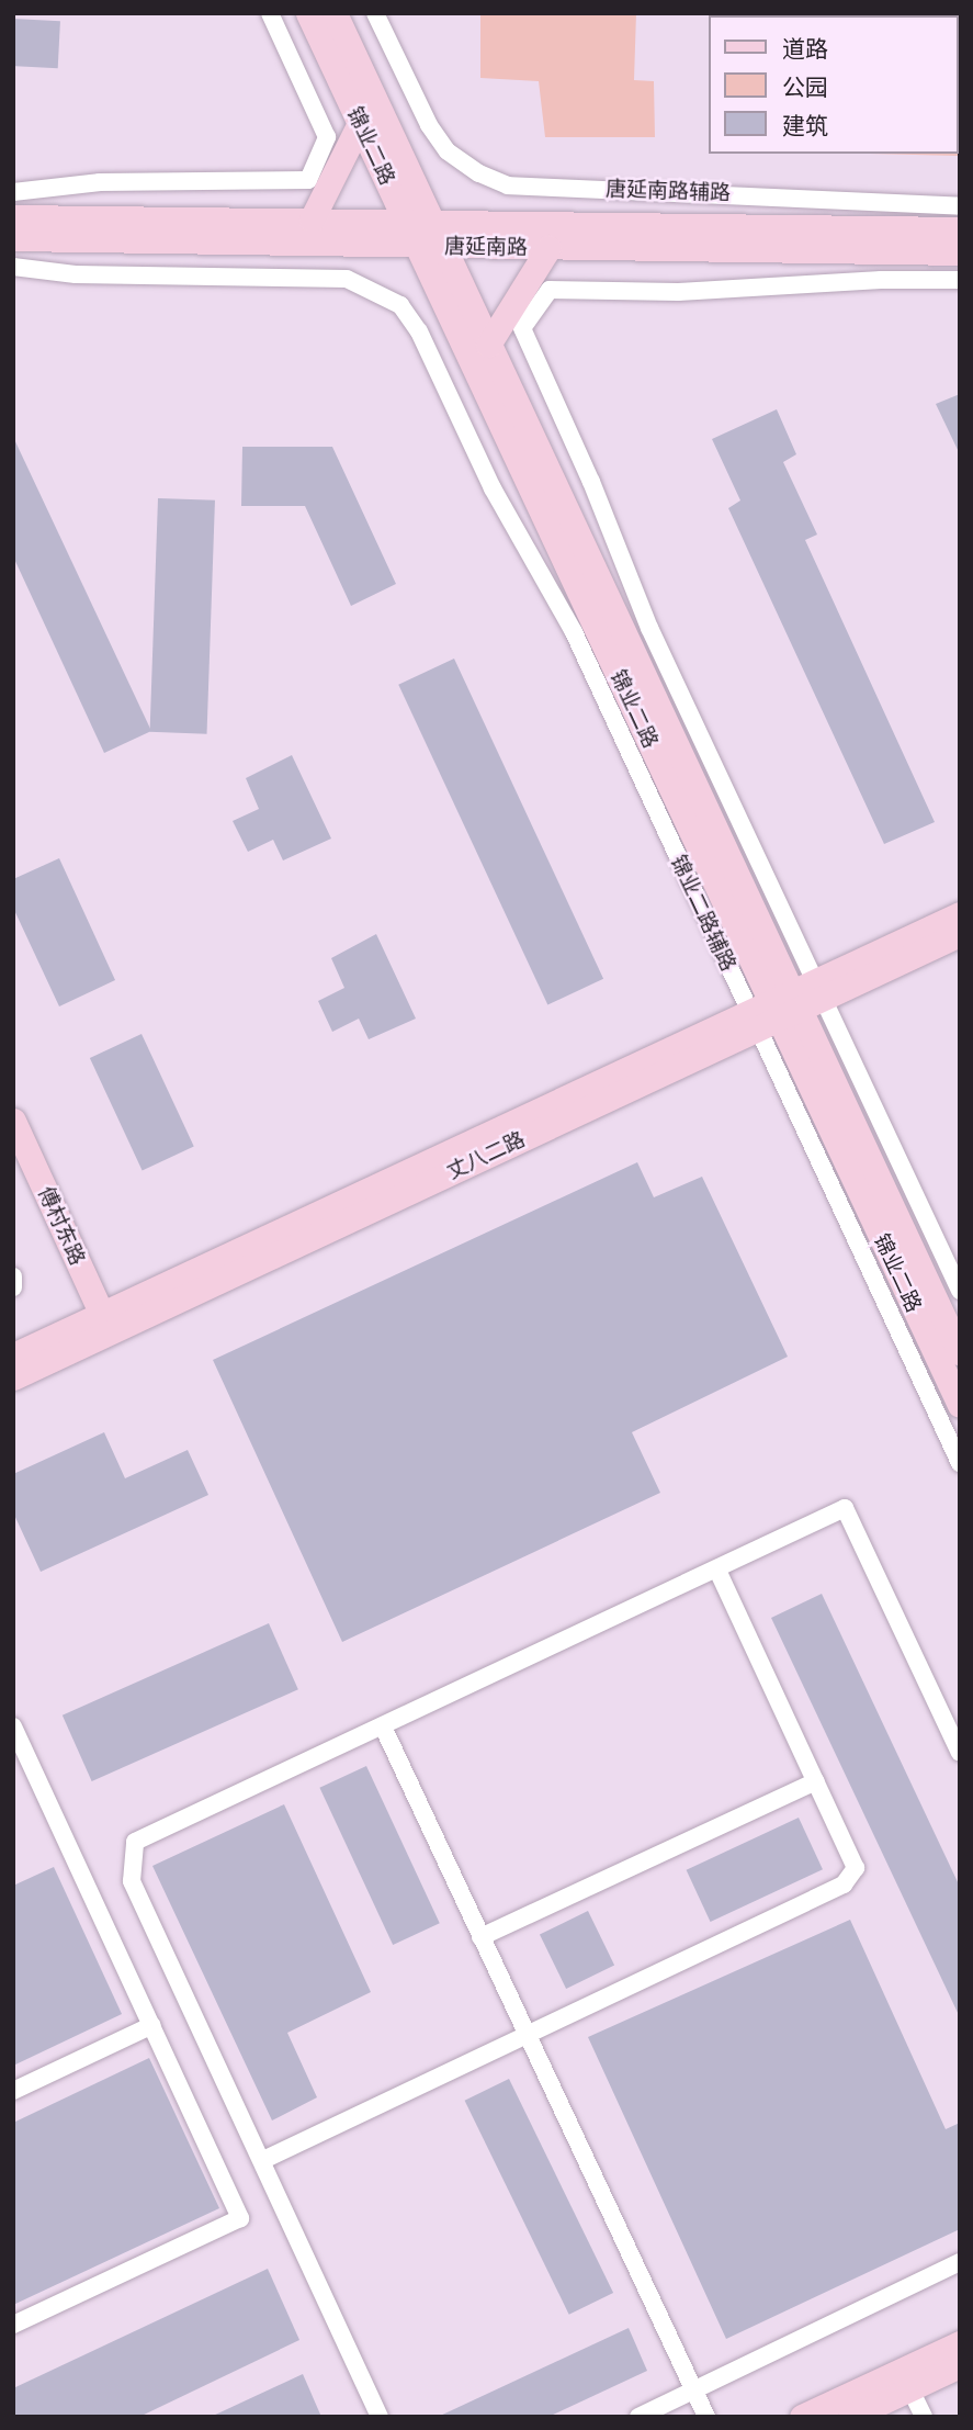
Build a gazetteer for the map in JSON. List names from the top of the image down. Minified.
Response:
{"streets":{"main road":["锦业二路","唐延南路","丈八二路","傅村东路"],"street":["唐延南路辅路","锦业二路辅路"]},"crossings":[["锦业二路","唐延南路"],["锦业二路","锦业二路辅路"],["锦业二路","丈八二路"],["锦业二路辅路","丈八二路"],["丈八二路","傅村东路"]],"legend":["道路","公园","建筑"]}
